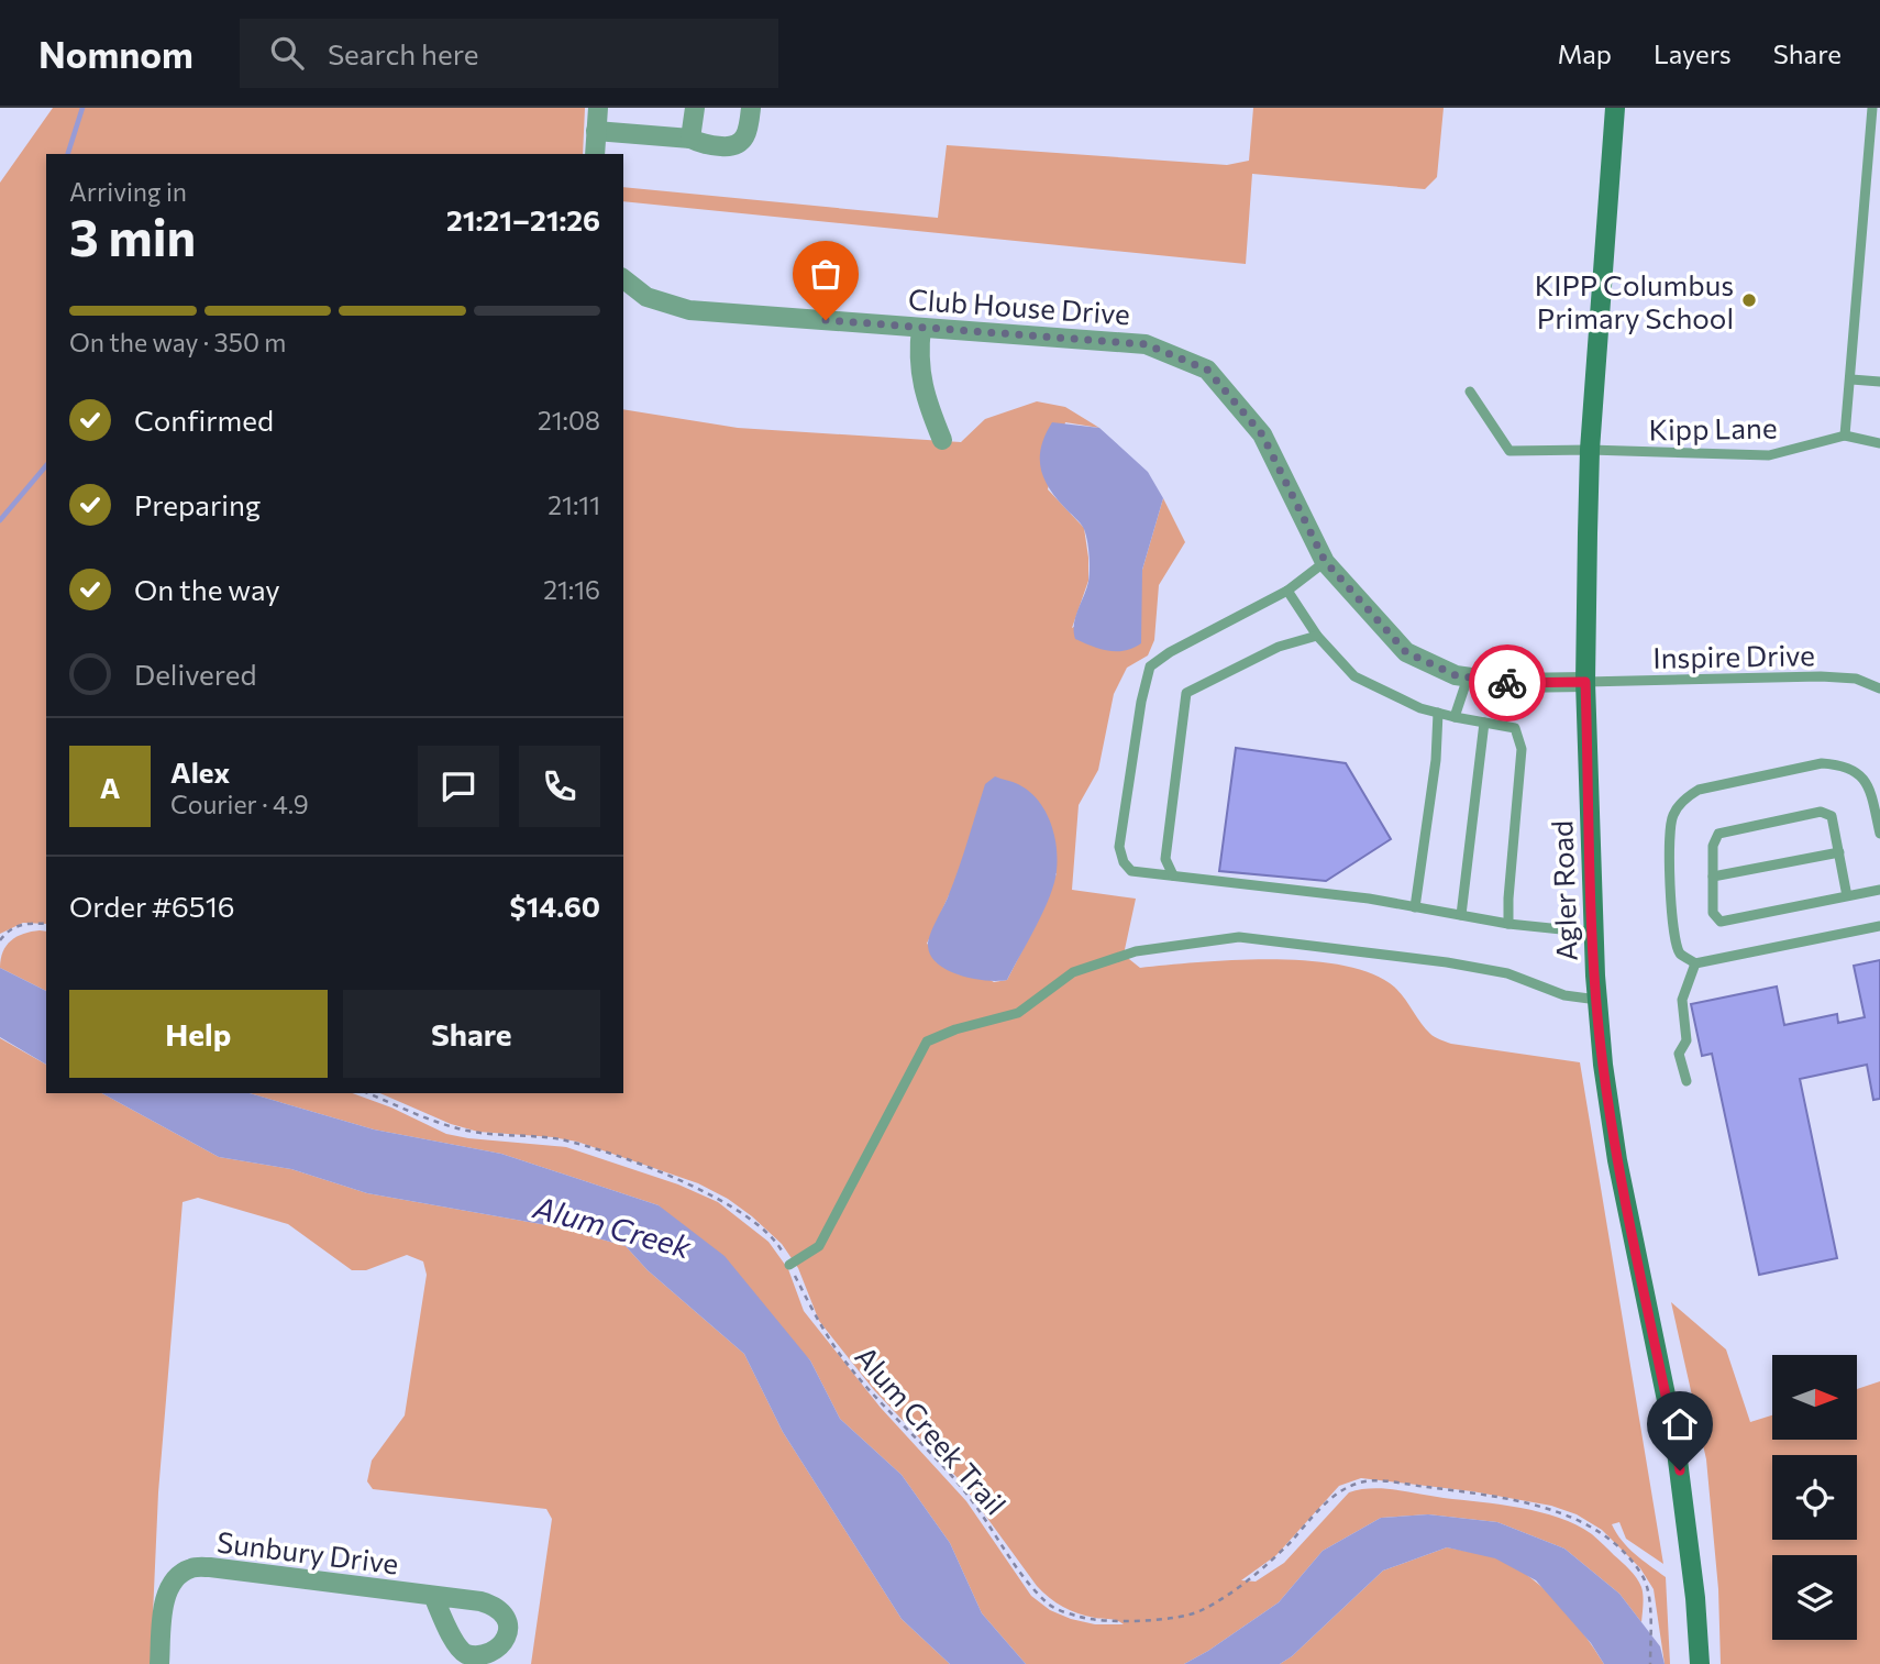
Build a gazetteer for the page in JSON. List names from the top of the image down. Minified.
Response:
{"streets":{"main road":["Agler Road"],"street":["Club House Drive","Sunbury Drive"],"lane":["Kipp Lane","Inspire Drive"],"path":["Alum Creek Trail"]},"crossings":[["Club House Drive","Inspire Drive"],["Club House Drive","Agler Road"],["Kipp Lane","Agler Road"],["Inspire Drive","Agler Road"]],"water":["Alum Creek"],"places":["KIPP Columbus Primary School"],"north":"right","page":{"header":"Nomnom","search":"Search here","nav":["Map","Layers","Share"],"heading":["3 min","Arriving in","21:21–21:26"],"panel":["Alex","Courier · 4.9","Order #6516","$14.60"],"bar":"On the way · 350 m","list":[["Confirmed","21:08"],["Preparing","21:11"],["On the way","21:16"],"Delivered"],"round":"A","buttons":["Help","Share"]}}
